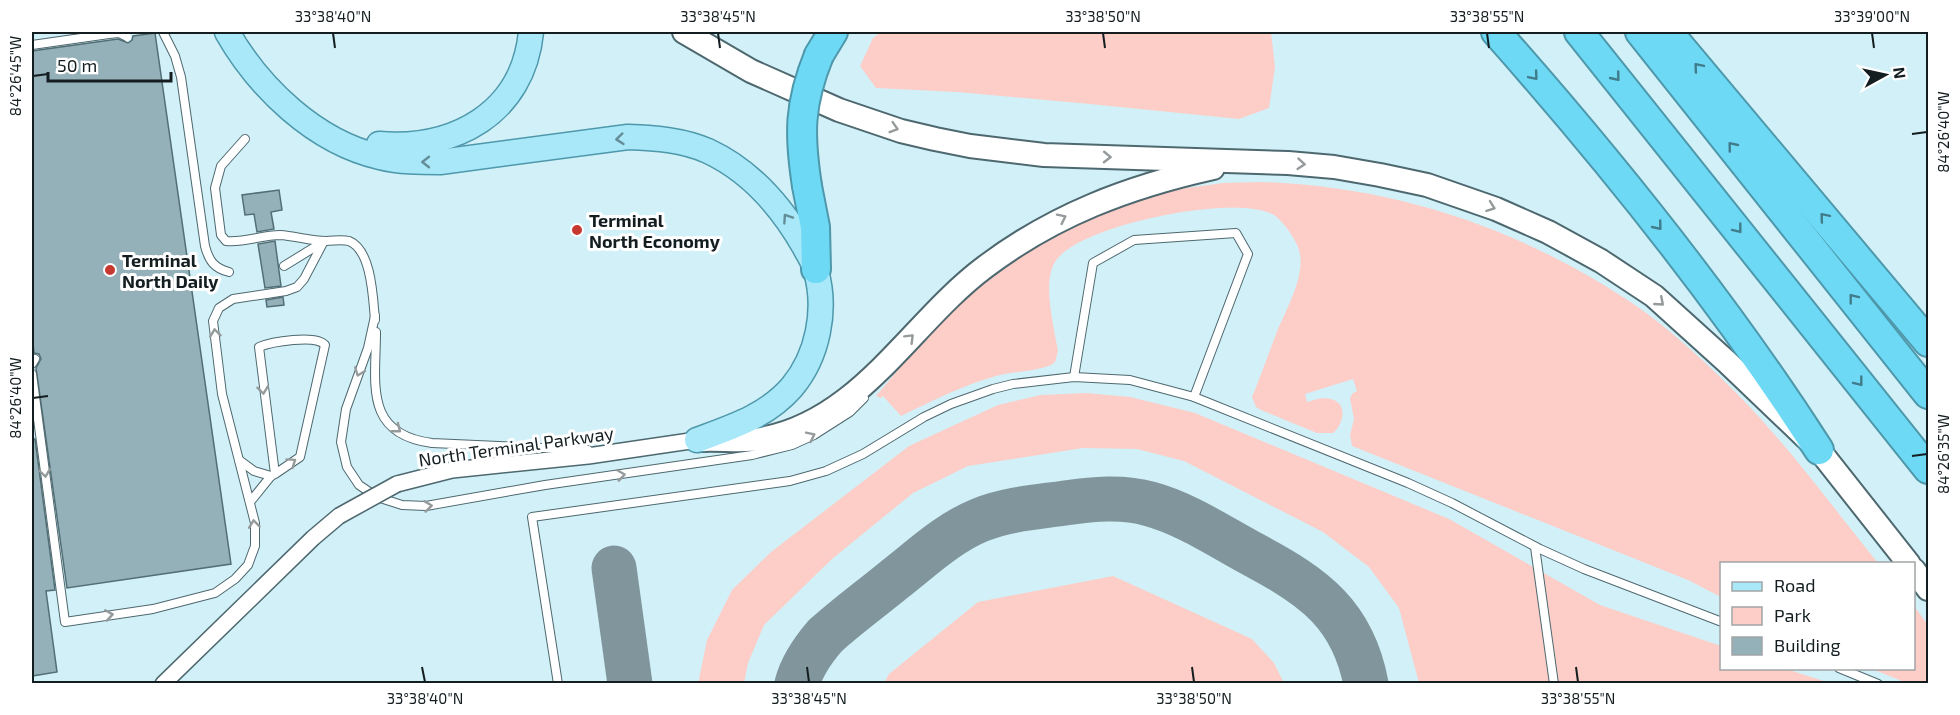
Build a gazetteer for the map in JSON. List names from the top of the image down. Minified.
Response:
{"streets":{"street":["North Terminal Parkway"]},"places":["Terminal North Economy","Terminal North Daily"],"legend":["Road","Park","Building"],"scale_bar":"50 m","north":"right","coordinates":["33°38'40\"N","33°38'45\"N","33°38'50\"N","33°38'55\"N","33°39'00\"N","84°26'45\"W","84°26'40\"W","84°26'35\"W"]}
